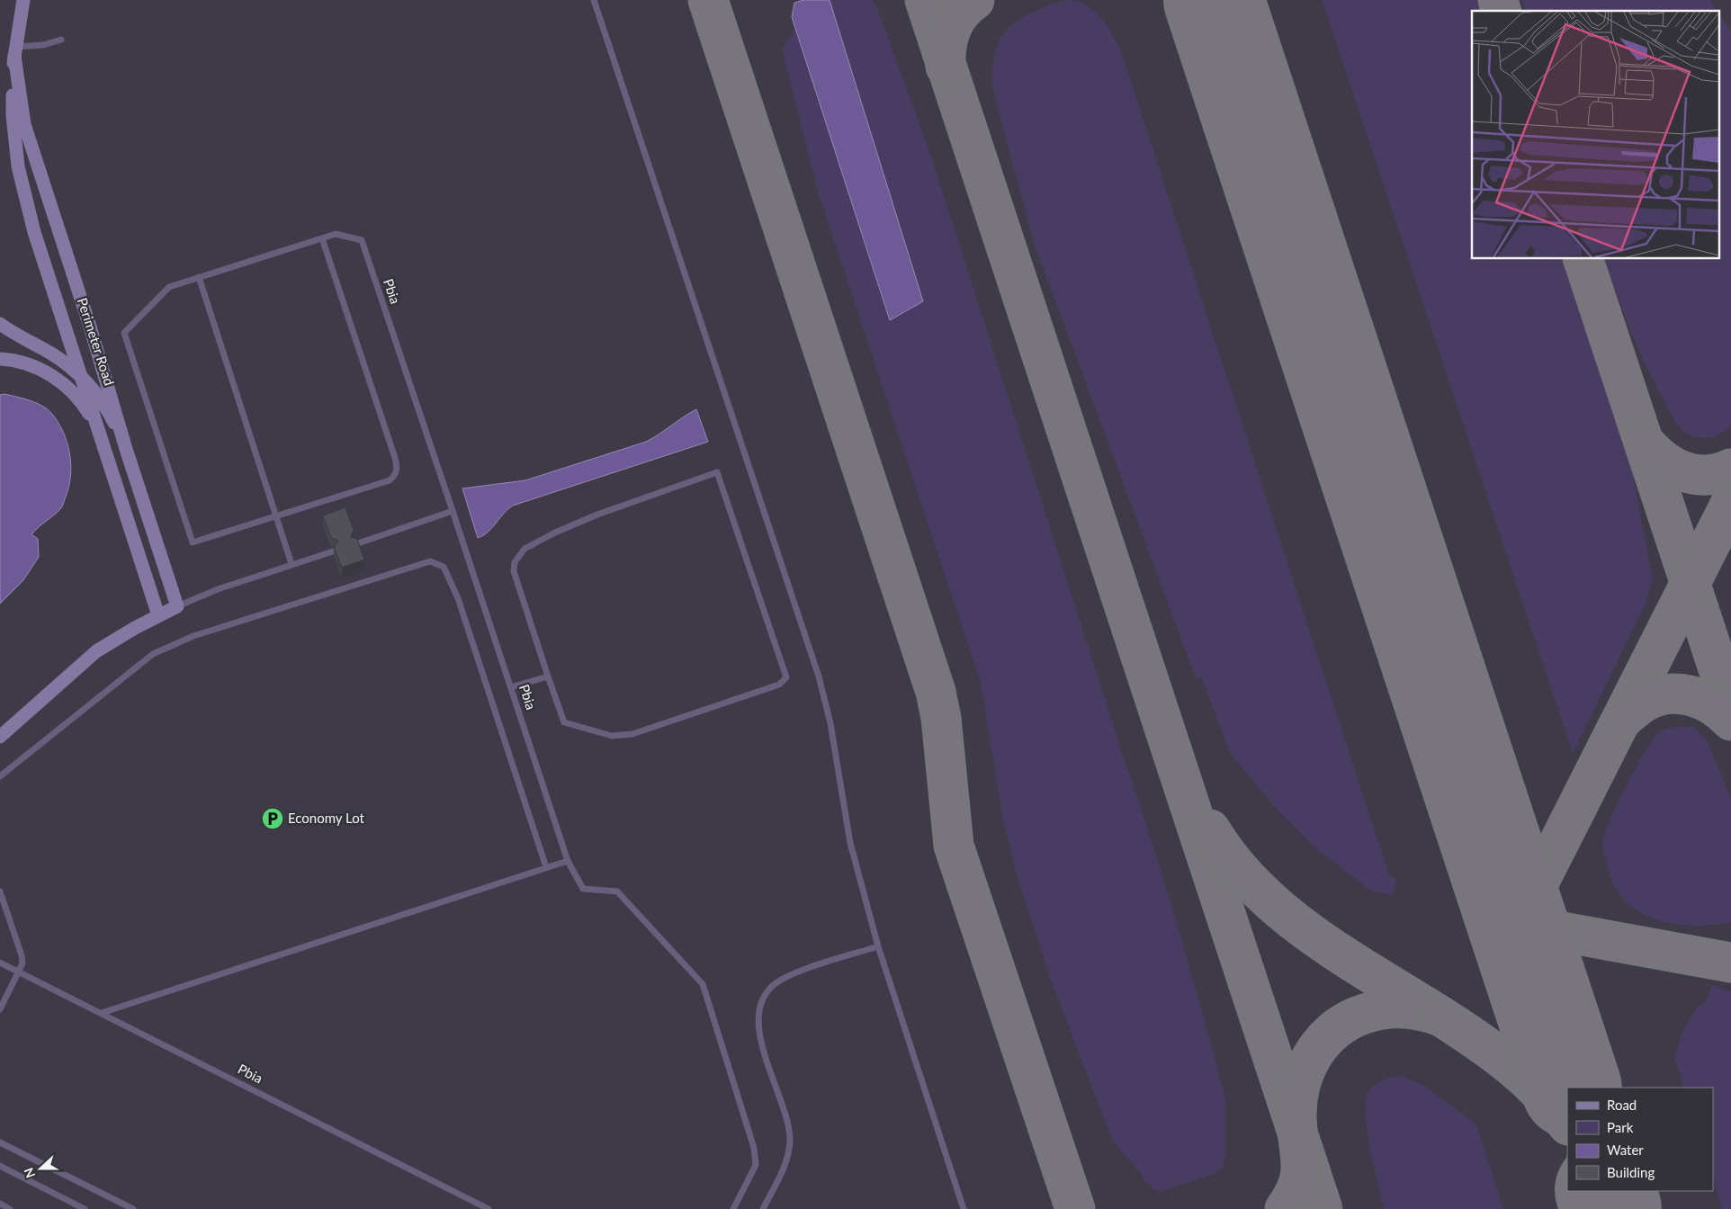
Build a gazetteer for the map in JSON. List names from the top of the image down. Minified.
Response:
{"streets":{"street":["Perimeter Road"],"lane":["Pbia"]},"places":{"parking":["Economy Lot"]},"legend":["Road","Park","Water","Building"],"north":"left"}
